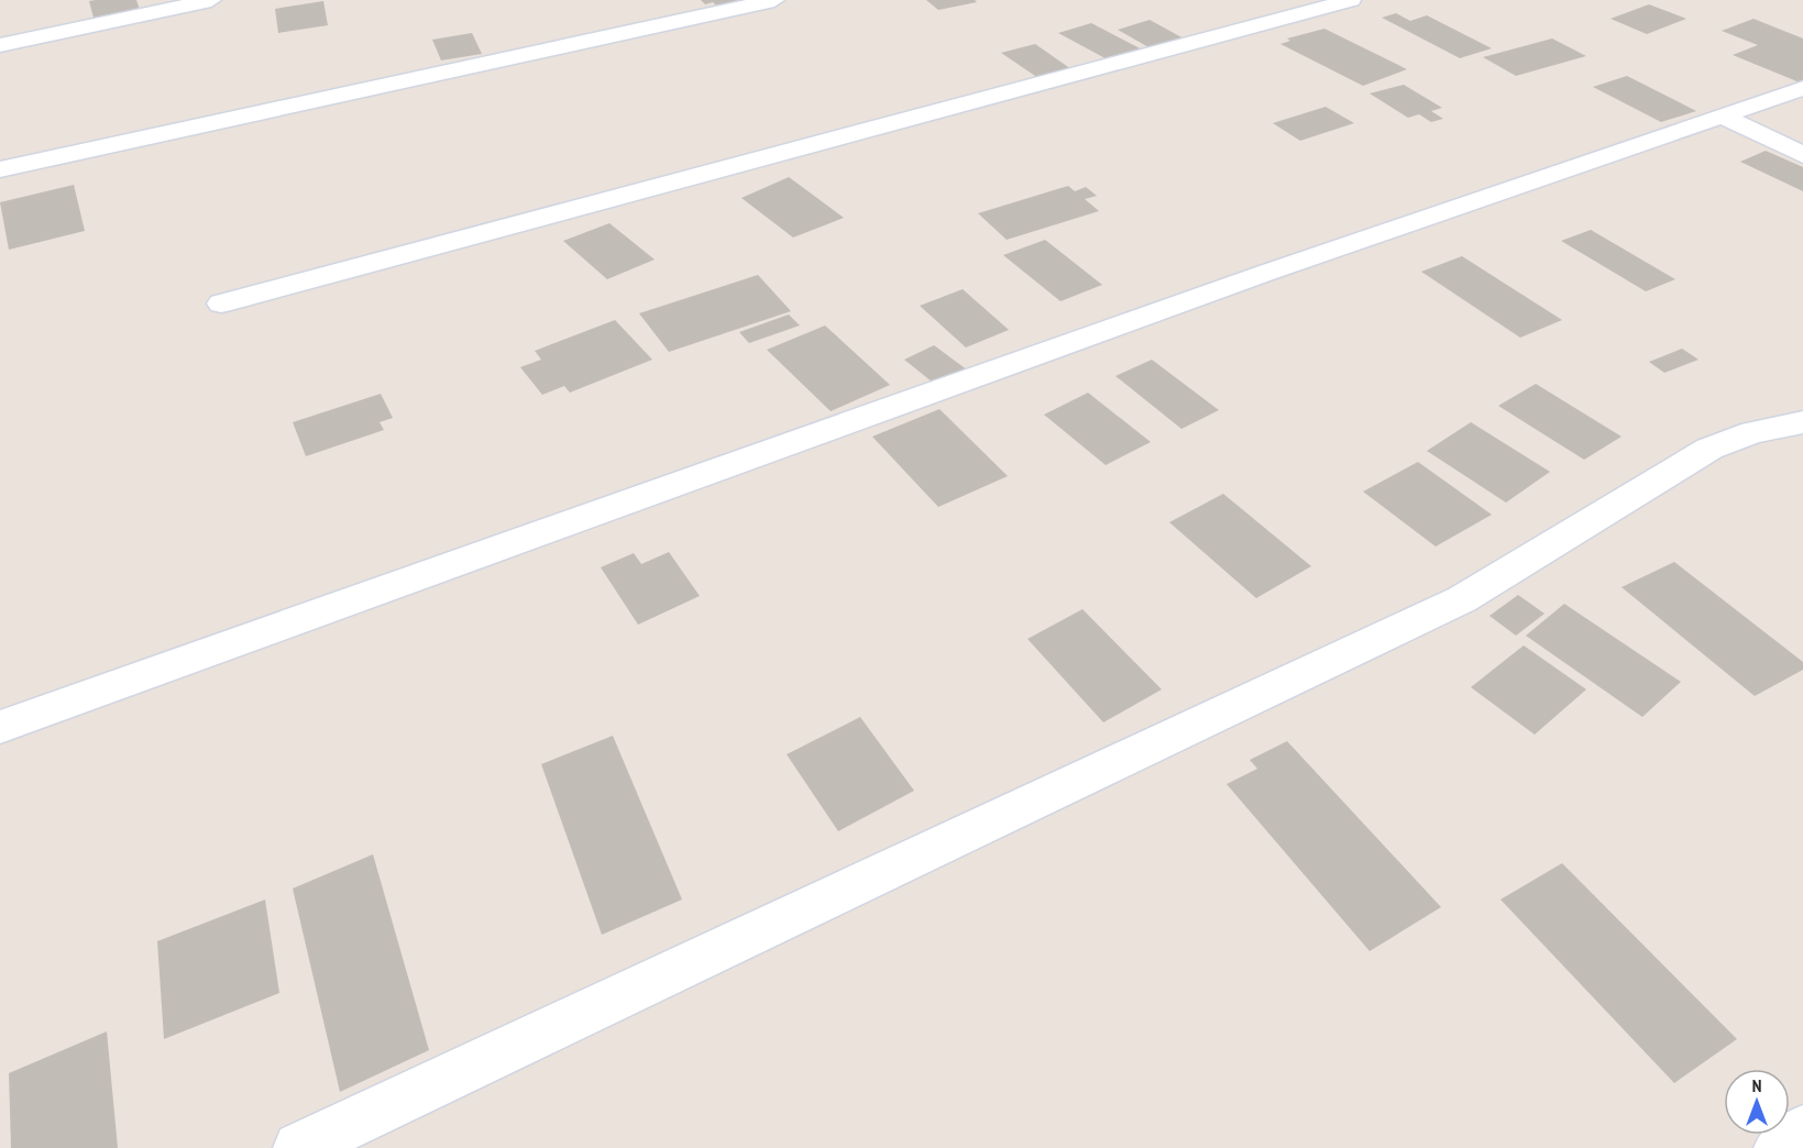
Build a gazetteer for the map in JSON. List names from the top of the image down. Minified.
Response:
{"north":"top"}
